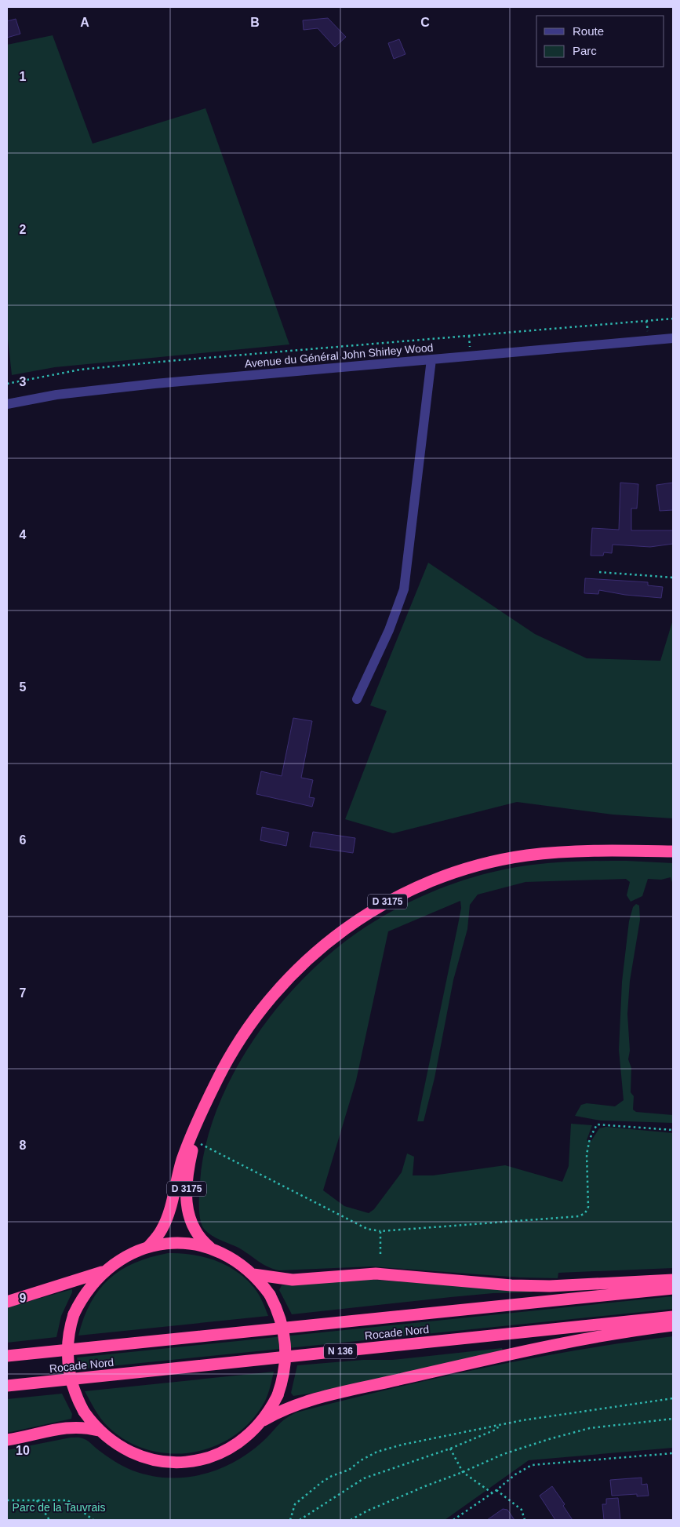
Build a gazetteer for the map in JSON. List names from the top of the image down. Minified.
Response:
{"streets":{"highway":["D 3175","Rocade Nord","N 136"],"street":["Avenue du Général John Shirley Wood"]},"parks":["Parc de la Tauvrais"],"legend":["Route","Parc"],"grid":{"columns":["A","B","C"],"rows":["1","2","3","4","5","6","7","8","9","10"]}}
